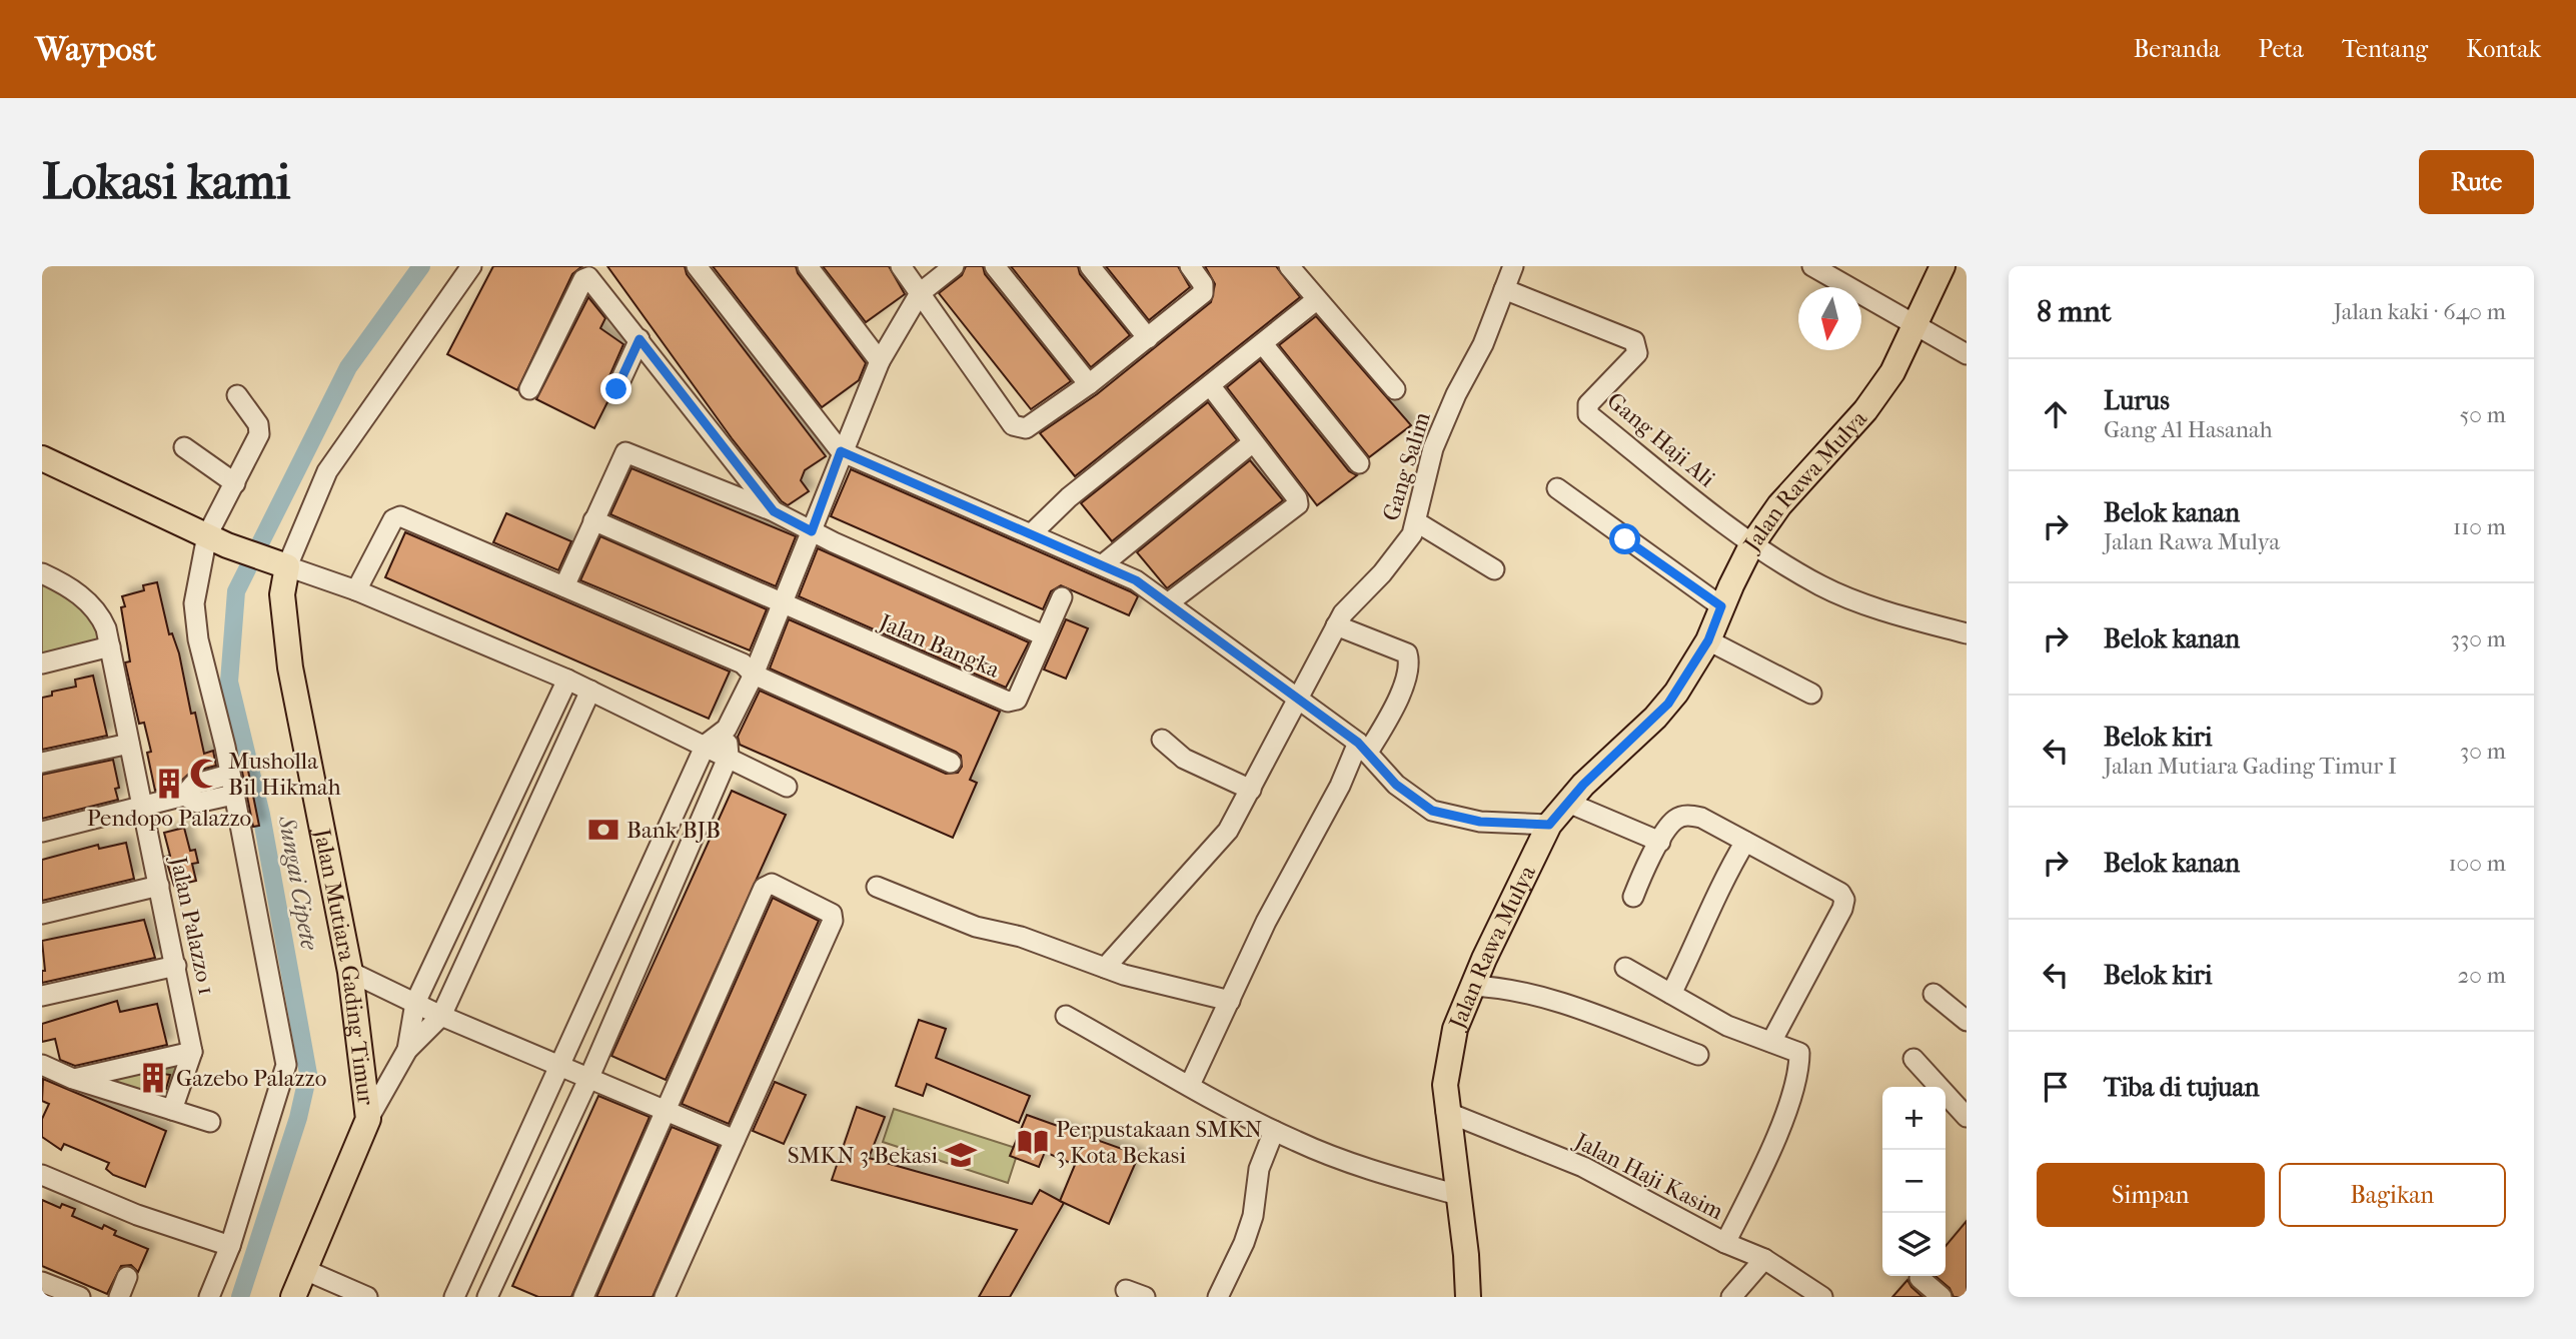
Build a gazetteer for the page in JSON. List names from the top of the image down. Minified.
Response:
{"streets":{"main road":["Jalan Rawa Mulya","Jalan Mutiara Gading Timur"],"street":["Gang Haji Ali","Gang Salim","Jalan Bangka","Jalan Palazzo 1","Jalan Haji Kasim"]},"crossings":[["Gang Haji Ali","Gang Salim"],["Gang Haji Ali","Jalan Rawa Mulya"],["Jalan Rawa Mulya","Jalan Haji Kasim"]],"water":["Sungai Cipete"],"places":{"mosque":["Musholla Bil Hikmah"],"building":["Pendopo Palazzo","Gazebo Palazzo"],"bank":["Bank BJB"],"library":["Perpustakaan SMKN 3 Kota Bekasi"],"school or university":["SMKN 3 Bekasi"]},"north":"bottom","page":{"header":"Waypost","nav":["Beranda","Peta","Tentang","Kontak"],"buttons":["Rute",["Simpan","Bagikan"]],"title":"Lokasi kami","heading":["8 mnt","Jalan kaki · 640 m"],"list":[["Lurus","Gang Al Hasanah","50 m"],["Belok kanan","Jalan Rawa Mulya","110 m"],["Belok kanan","330 m"],["Belok kiri","Jalan Mutiara Gading Timur I","30 m"],["Belok kanan","100 m"],["Belok kiri","20 m"],"Tiba di tujuan"],"map_buttons":["+","−"]}}
